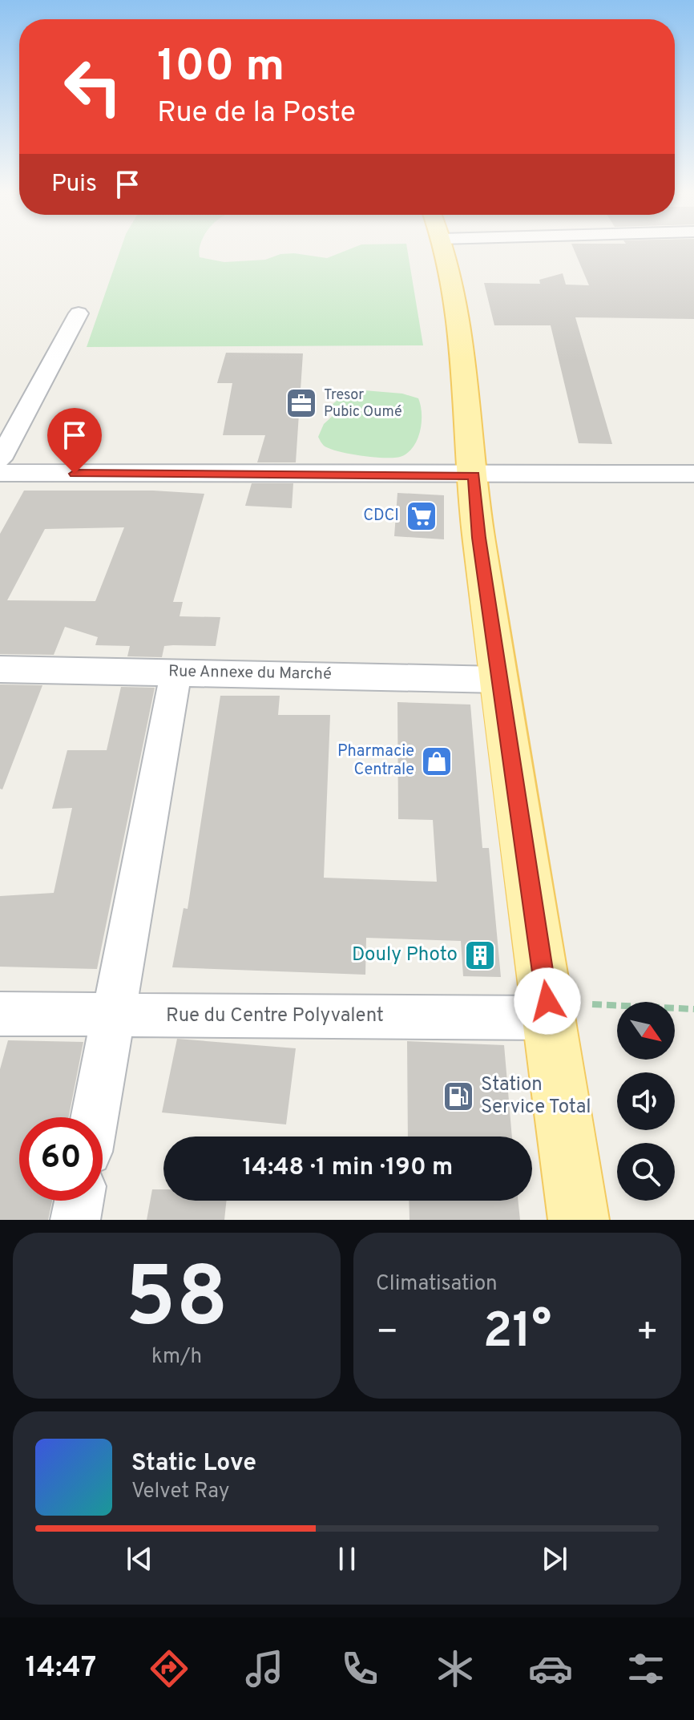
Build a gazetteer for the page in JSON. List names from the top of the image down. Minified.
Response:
{"streets":{"street":["Rue Annexe du Marché","Rue du Centre Polyvalent"]},"places":{"office":["Tresor Pubic Oumé"],"supermarket":["CDCI"],"shop":["Pharmacie Centrale"],"building":["Douly Photo"],"fuel station":["Station Service Total"]},"north":"bottom right","page":{"turn":["100 m","Rue de la Poste"],"then":"Puis","limit":"60","trip":"14:48 · 1 min · 190 m","tile":[["58","km/h"],"Climatisation"],"heat":["−","21°","+"],"song":["Static Love","Velvet Ray"],"tabs":"14:47"}}
